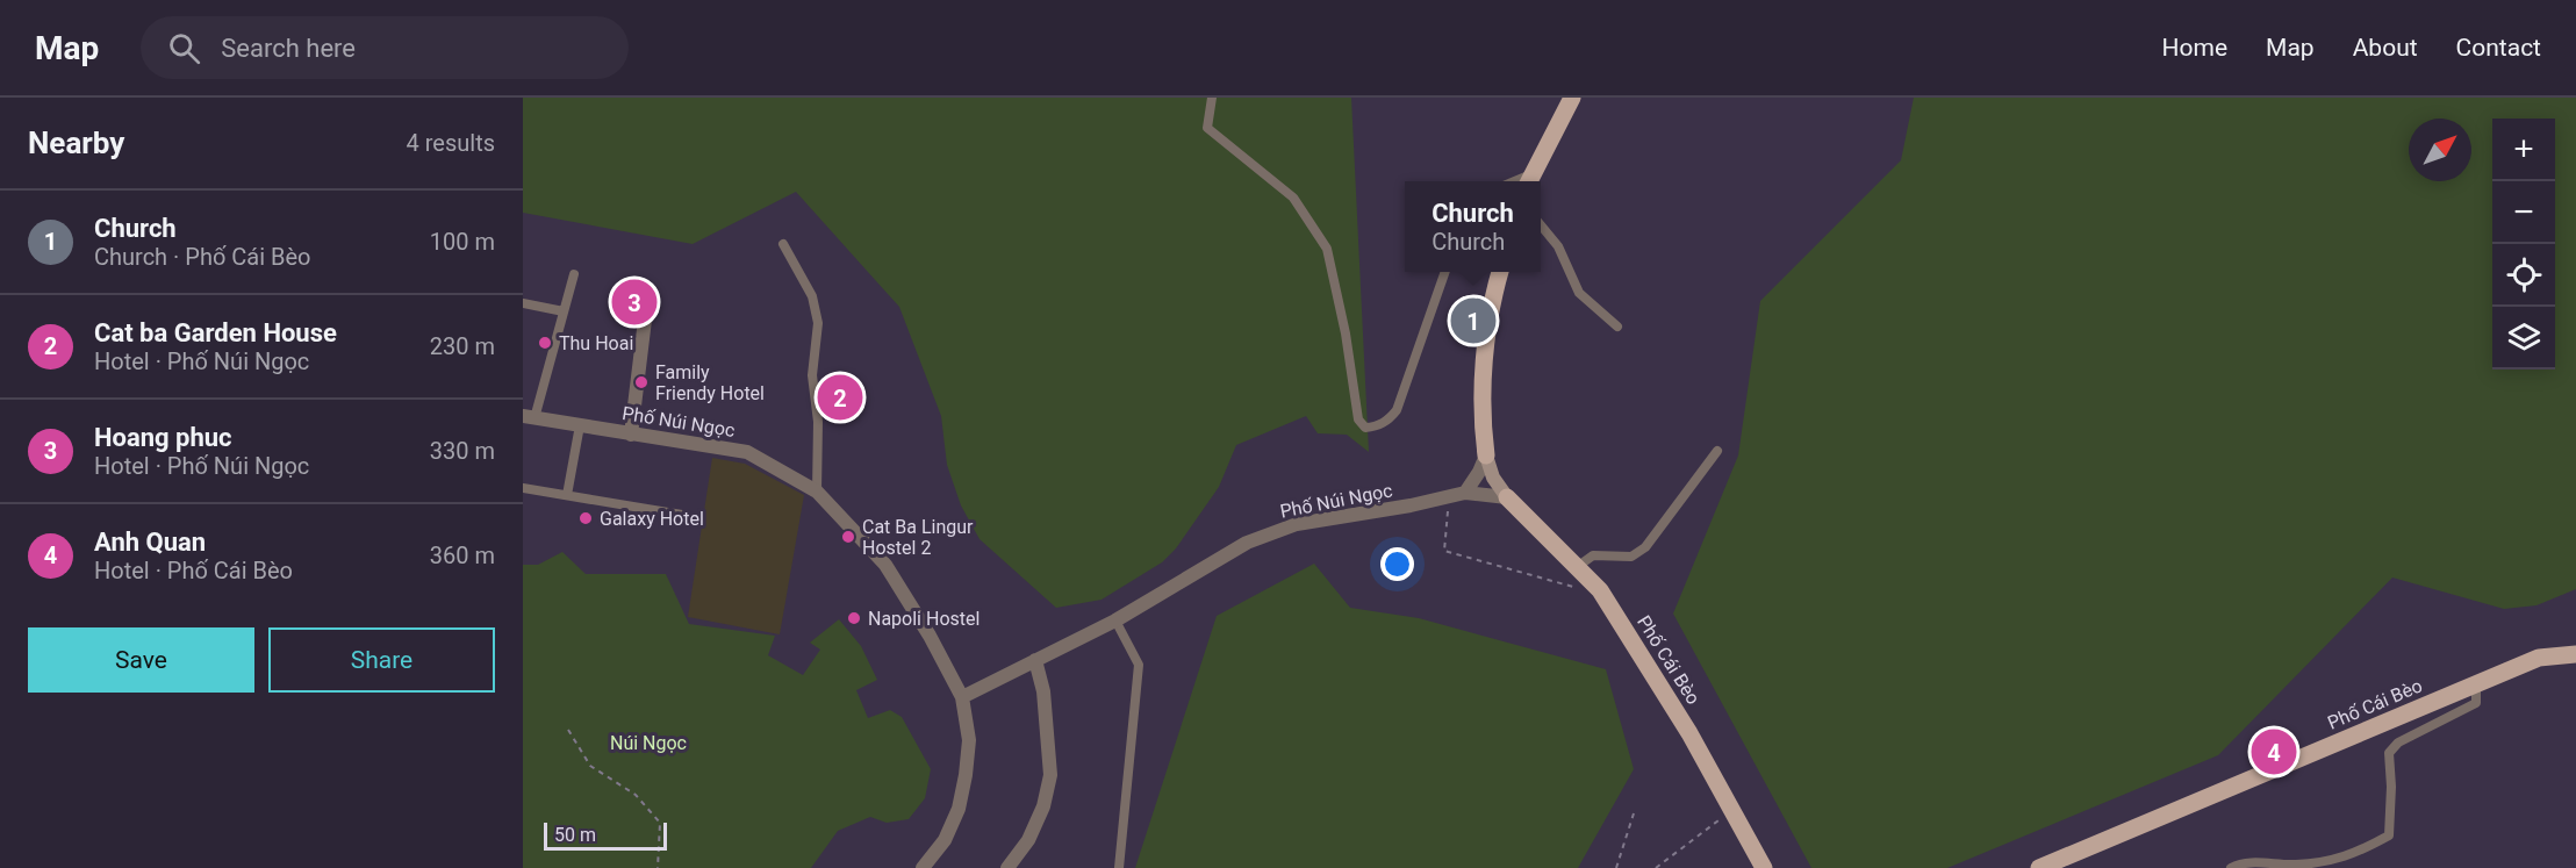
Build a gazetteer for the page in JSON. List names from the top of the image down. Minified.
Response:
{"streets":{"main road":["Phố Cái Bèo"],"street":["Phố Núi Ngọc"]},"parks":["Núi Ngọc"],"places":["Thu Hoai","Family Friendy Hotel","Galaxy Hotel","Cat Ba Lingur Hostel 2","Napoli Hostel"],"scale_bar":"50 m","north":"top right","page":{"header":"Map","search":"Search here","nav":["Home","Map","About","Contact"],"heading":["Nearby","4 results"],"map_buttons":["+","−"],"popup":["Church","Church"],"list":[{"mark":"1","name":"Church","note":"Church · Phố Cái Bèo","value":"100 m"},{"mark":"2","name":"Cat ba Garden House","note":"Hotel · Phố Núi Ngọc","value":"230 m"},{"mark":"3","name":"Hoang phuc","note":"Hotel · Phố Núi Ngọc","value":"330 m"},{"mark":"4","name":"Anh Quan","note":"Hotel · Phố Cái Bèo","value":"360 m"}],"pins":["3","1","2","4"],"buttons":["Save","Share"],"scale":"50 m"}}
